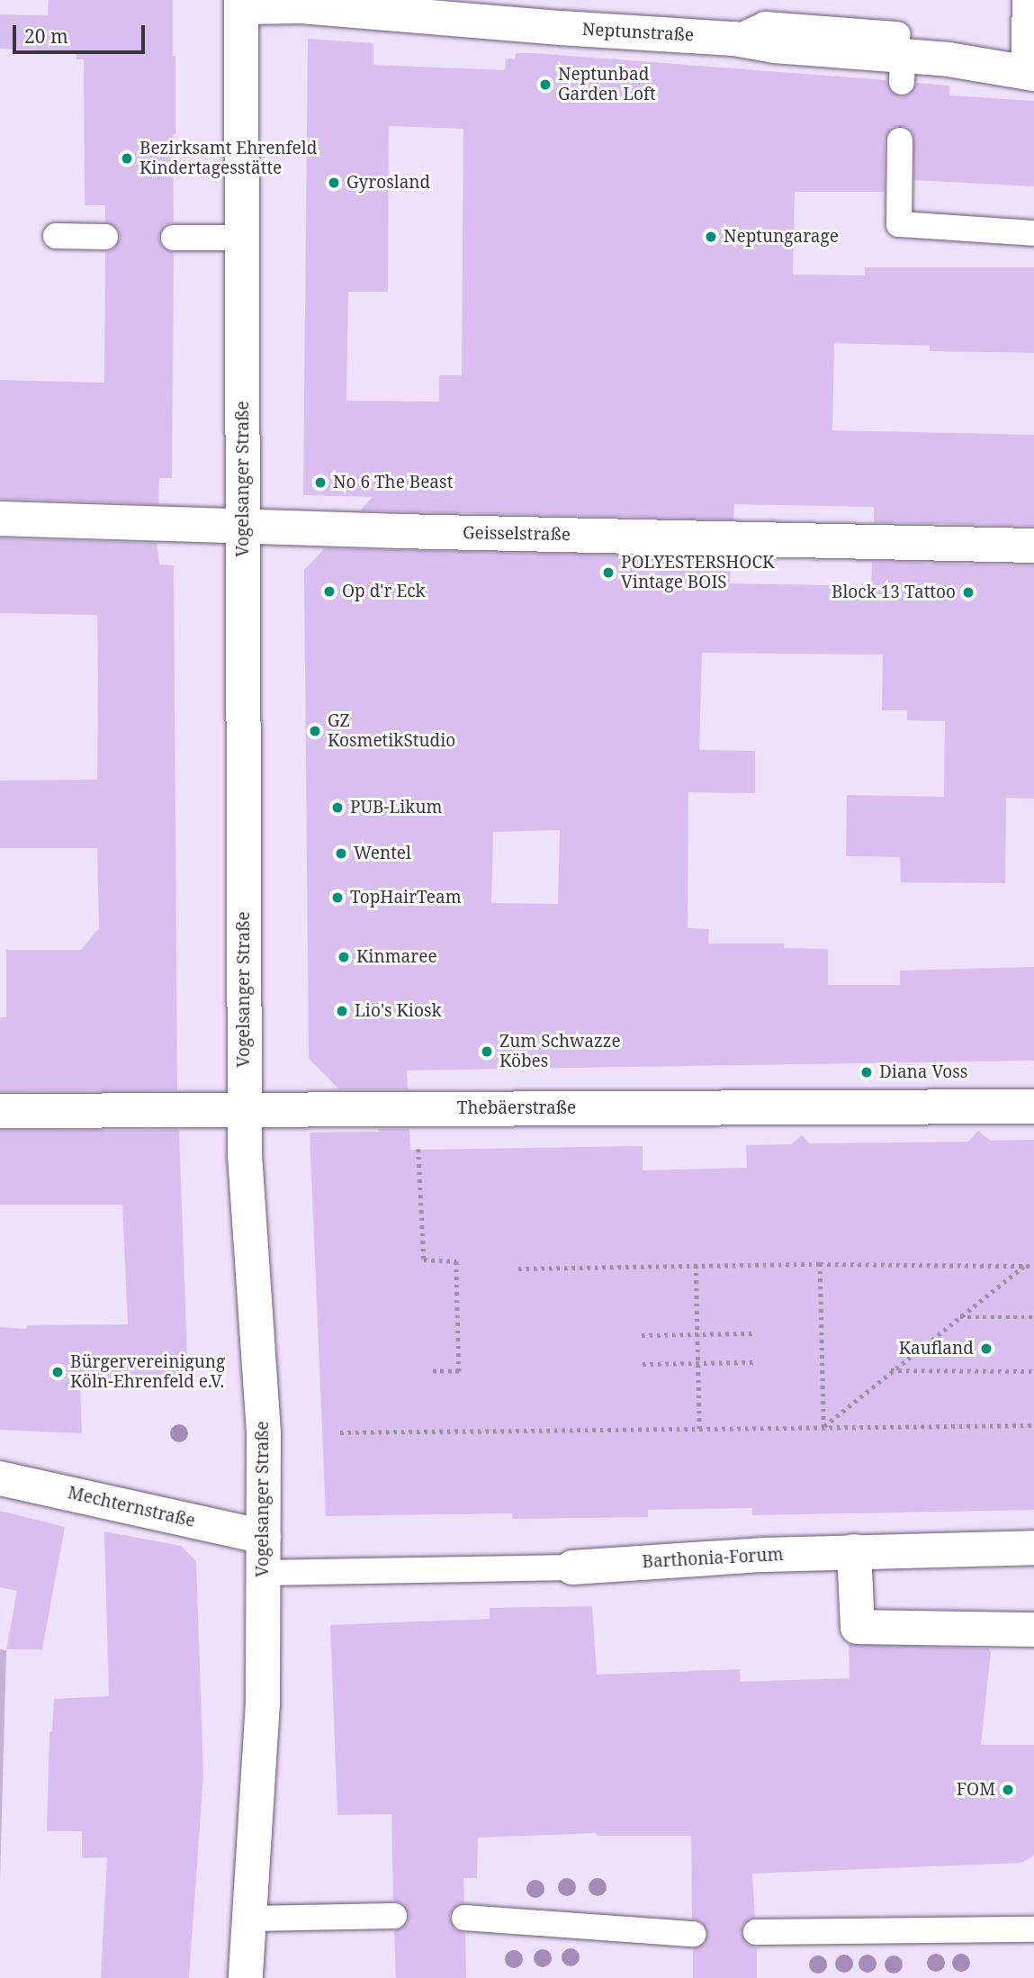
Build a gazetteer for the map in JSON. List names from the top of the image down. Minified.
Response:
{"streets":{"street":["Neptunstraße","Vogelsanger Straße","Geisselstraße","Thebäerstraße","Mechternstraße","Barthonia-Forum"]},"crossings":[["Neptunstraße","Vogelsanger Straße"],["Vogelsanger Straße","Geisselstraße"],["Vogelsanger Straße","Thebäerstraße"],["Vogelsanger Straße","Mechternstraße"]],"places":["Neptunbad Garden Loft","Bezirksamt Ehrenfeld Kindertagesstätte","Gyrosland","Neptungarage","No 6 The Beast","POLYESTERSHOCK Vintage BOIS","Op d'r Eck","Block 13 Tattoo","GZ KosmetikStudio","PUB-Likum","Wentel","TopHairTeam","Kinmaree","Lio's Kiosk","Zum Schwazze Köbes","Diana Voss","Kaufland","Bürgervereinigung Köln-Ehrenfeld e.V.","FOM"],"scale_bar":"20 m"}
